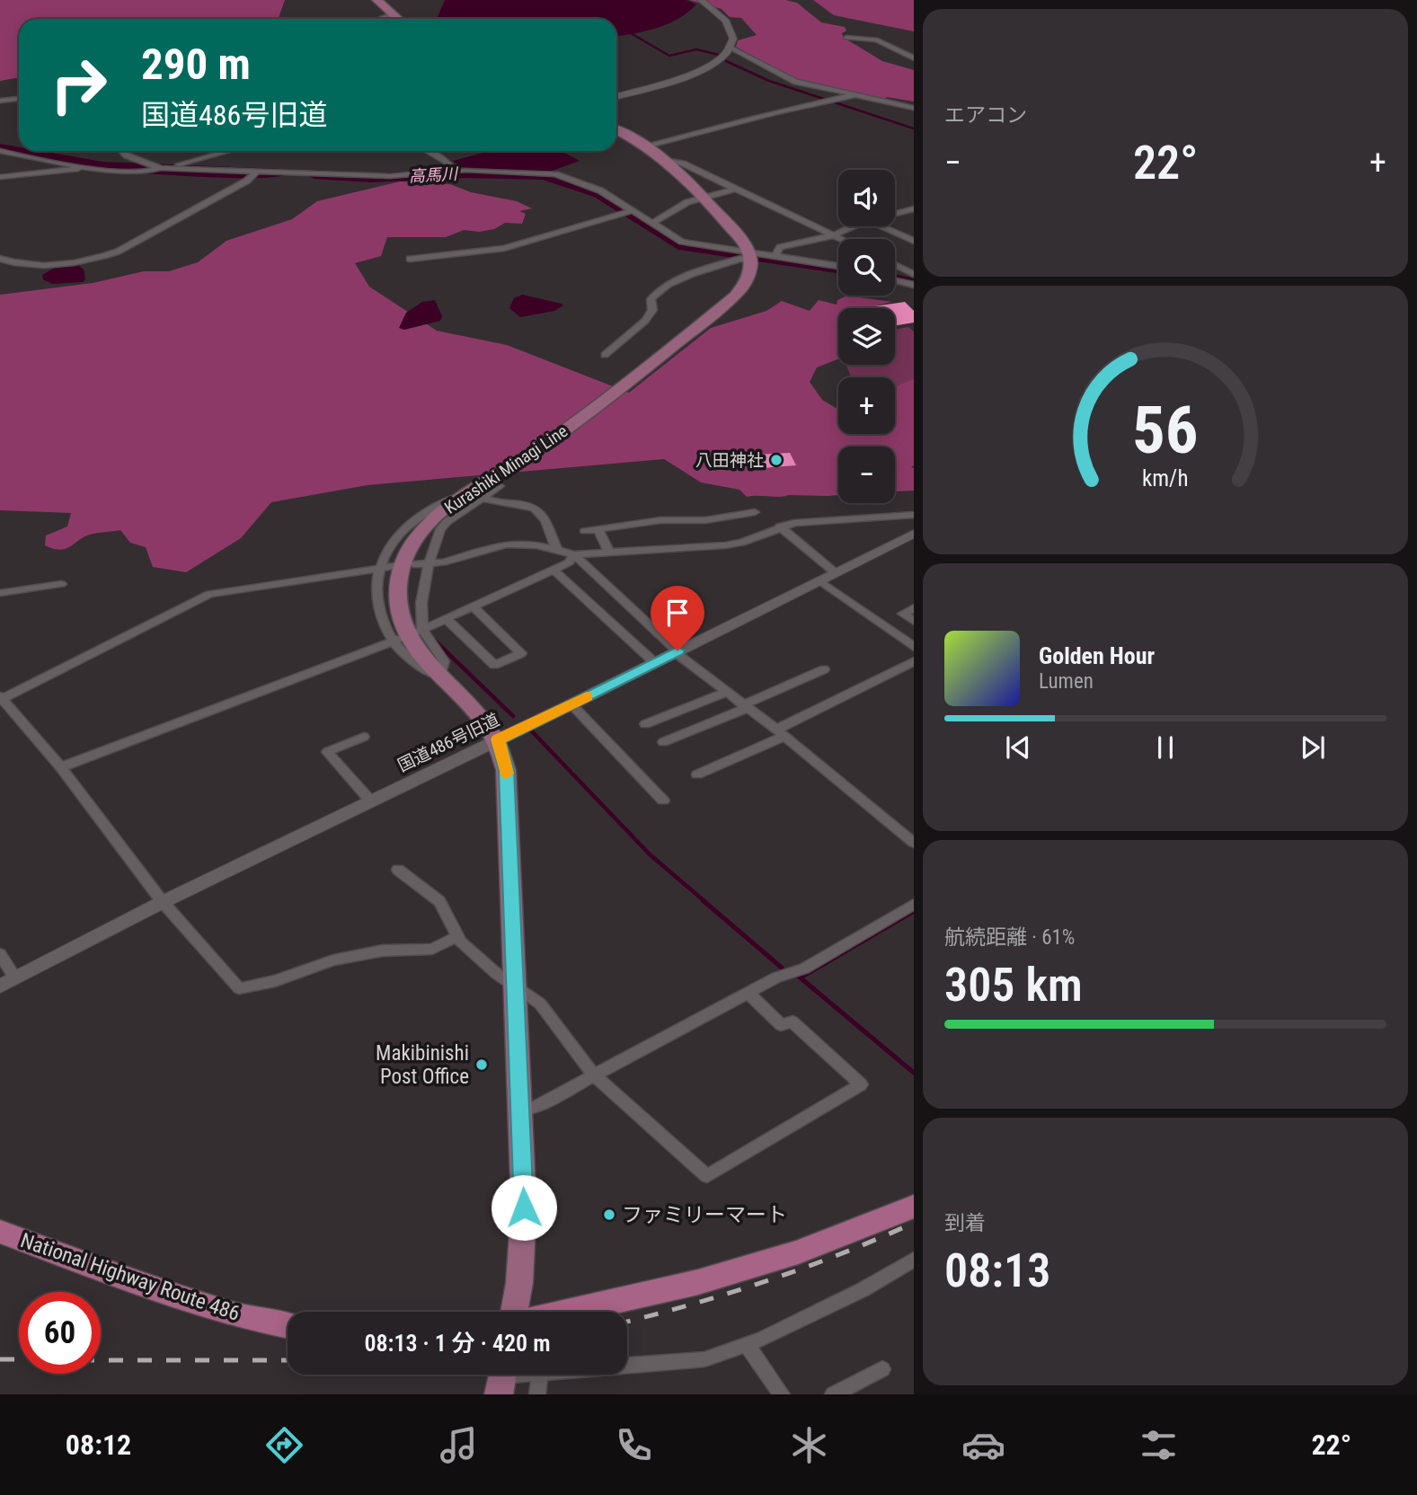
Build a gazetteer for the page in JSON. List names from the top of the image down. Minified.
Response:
{"streets":{"highway":["National Highway Route 486"],"main road":["Kurashiki Minagi Line"],"street":["国道486号旧道"]},"crossings":[["Kurashiki Minagi Line","国道486号旧道"]],"water":["高馬川"],"places":["八田神社","Makibinishi Post Office","ファミリーマート"],"page":{"tile":["エアコン",["航続距離 · 61%","305 km"],["到着","08:13"]],"turn":["290 m","国道486号旧道"],"heat":["−","22°","+"],"map_buttons":["+","−"],"song":["Golden Hour","Lumen"],"limit":"60","trip":"08:13 · 1 分 · 420 m","tabs":["08:12","22°"],"gauge":["56","km/h"]}}
